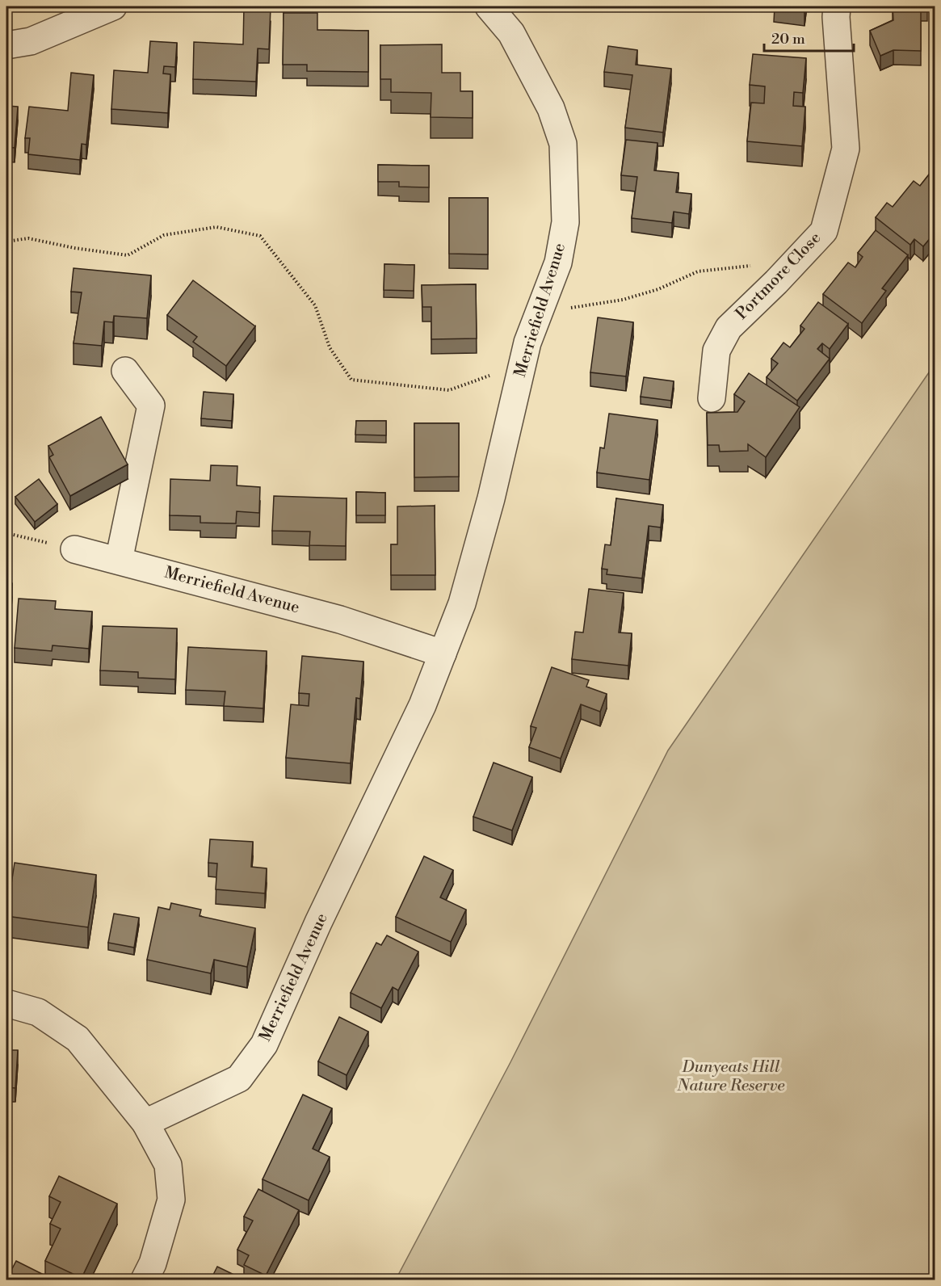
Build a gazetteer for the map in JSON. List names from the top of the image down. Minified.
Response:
{"streets":{"street":["Portmore Close","Merriefield Avenue"]},"parks":["Dunyeats Hill Nature Reserve"],"scale_bar":"20 m"}
